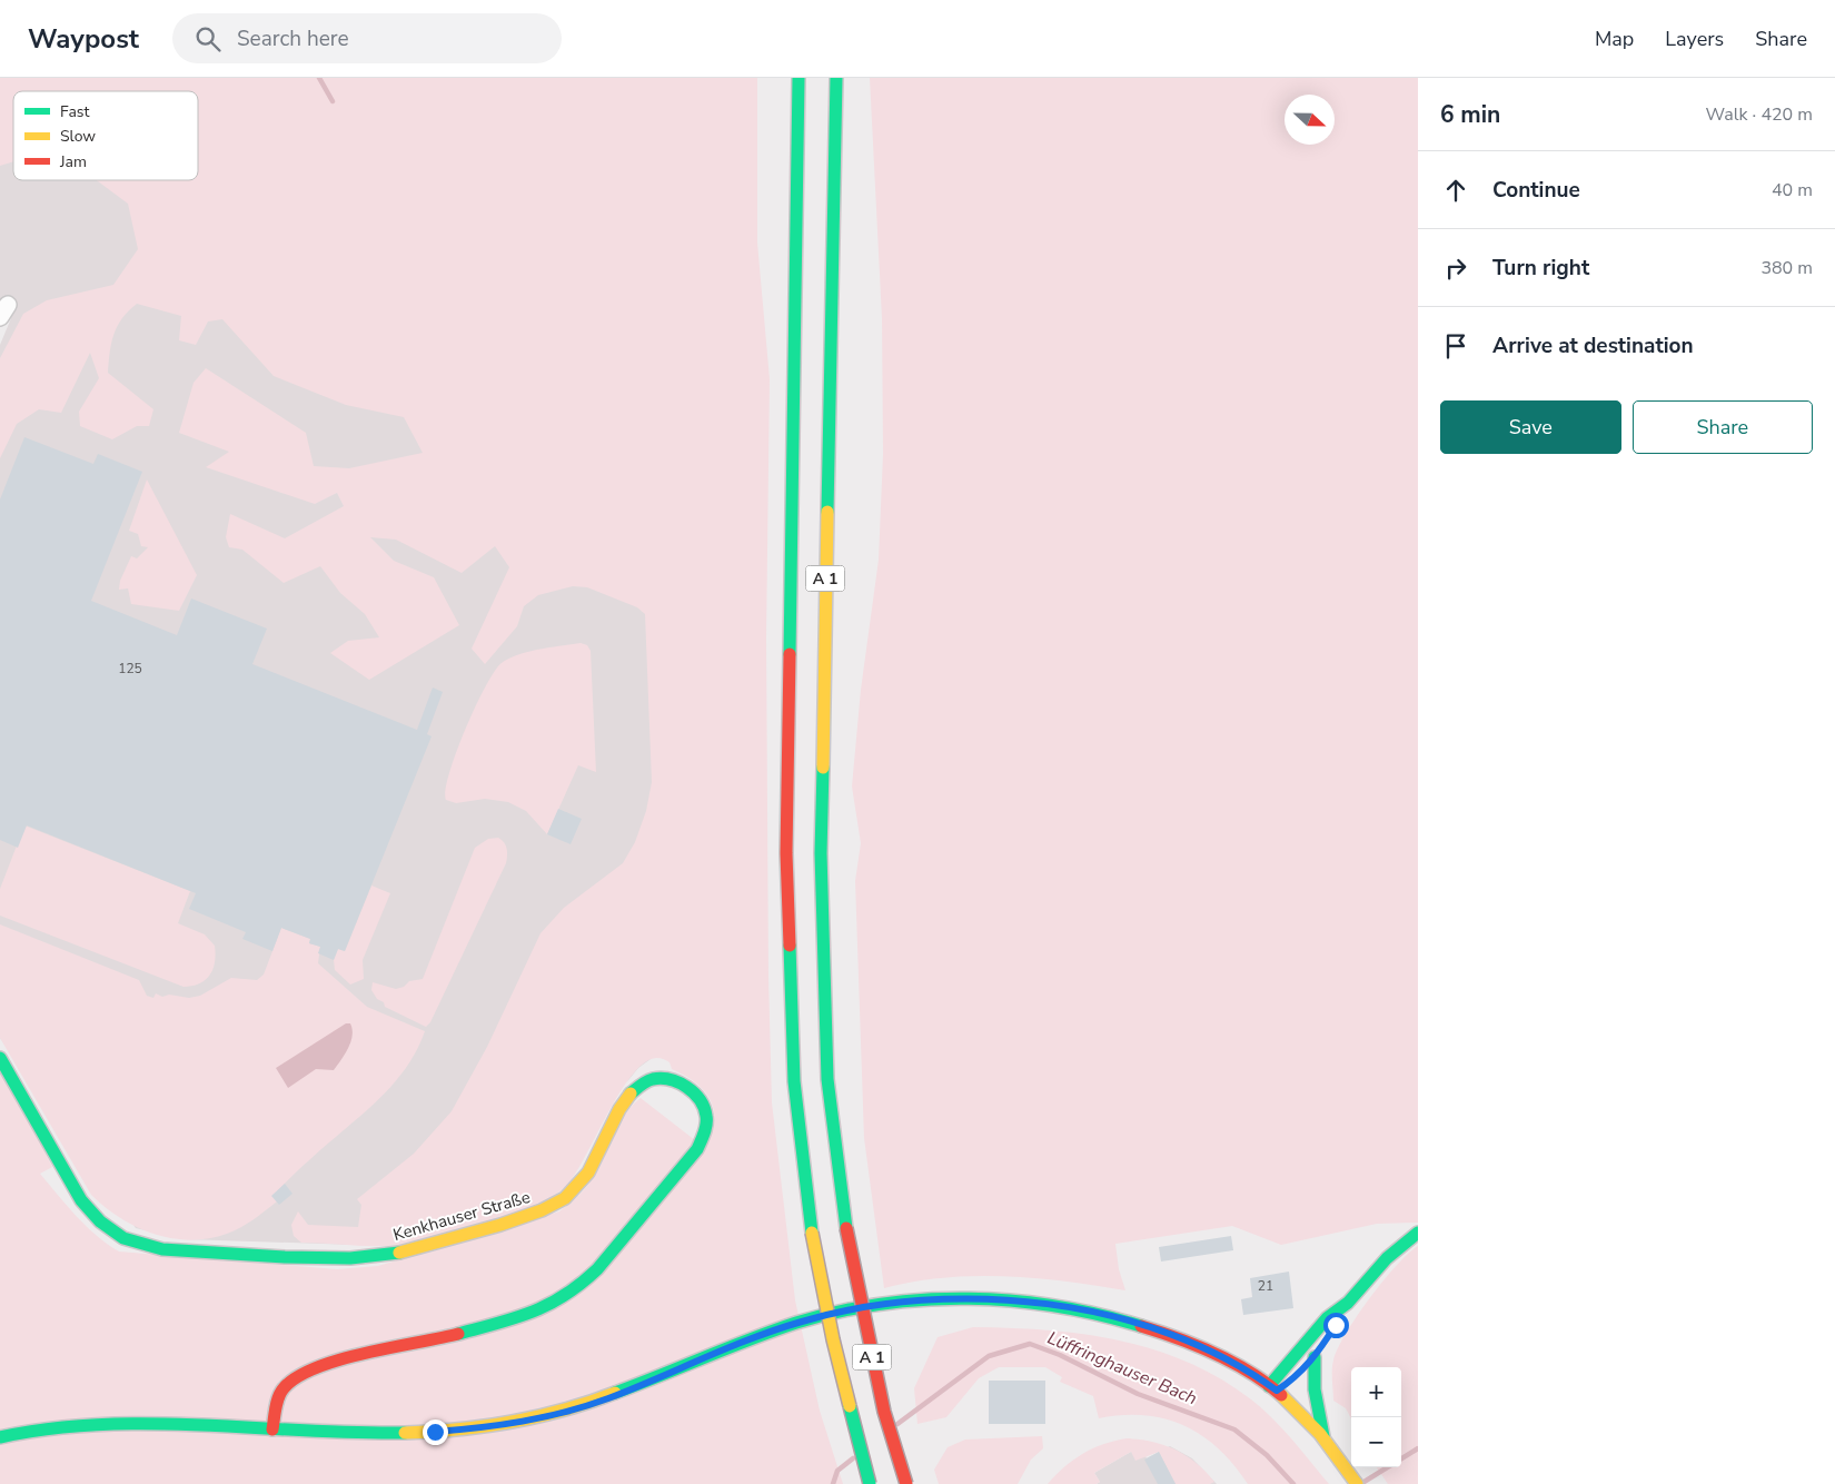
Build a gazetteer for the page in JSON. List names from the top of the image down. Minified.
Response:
{"streets":{"main road":["A 1","Kenkhauser Straße"]},"water":["Lüffringhauser Bach"],"house_numbers":["125","21"],"legend":["Fast","Slow","Jam"],"north":"right","page":{"header":"Waypost","search":"Search here","nav":["Map","Layers","Share"],"heading":["6 min","Walk · 420 m"],"list":[["Continue","40 m"],["Turn right","380 m"],"Arrive at destination"],"buttons":["Save","Share"],"map_buttons":["+","−"]}}
